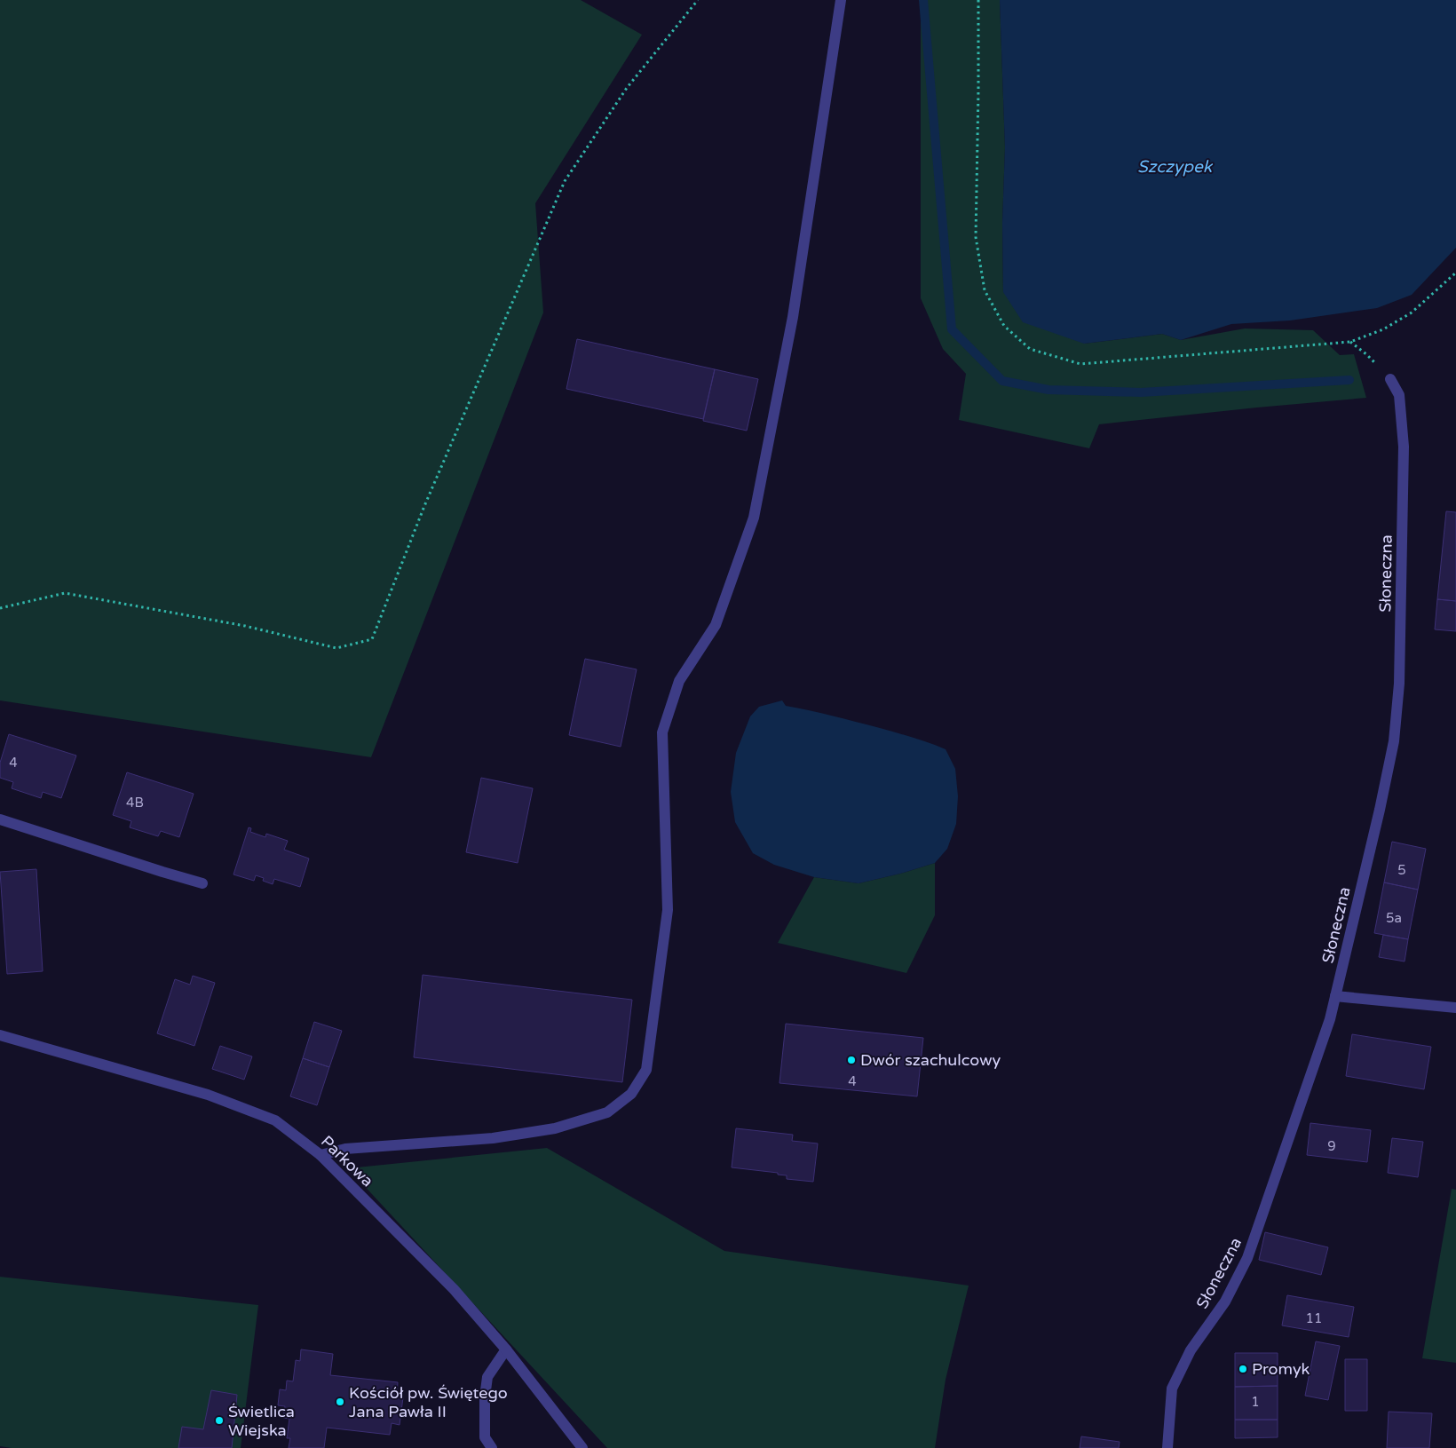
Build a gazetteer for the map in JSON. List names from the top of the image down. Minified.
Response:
{"streets":{"street":["Słoneczna","Parkowa"]},"water":["Szczypek"],"places":["Dwór szachulcowy","Promyk","Kościół pw. Świętego Jana Pawła II","Świetlica Wiejska"],"house_numbers":["4","4B","5","5a","4","9","11","1"]}
